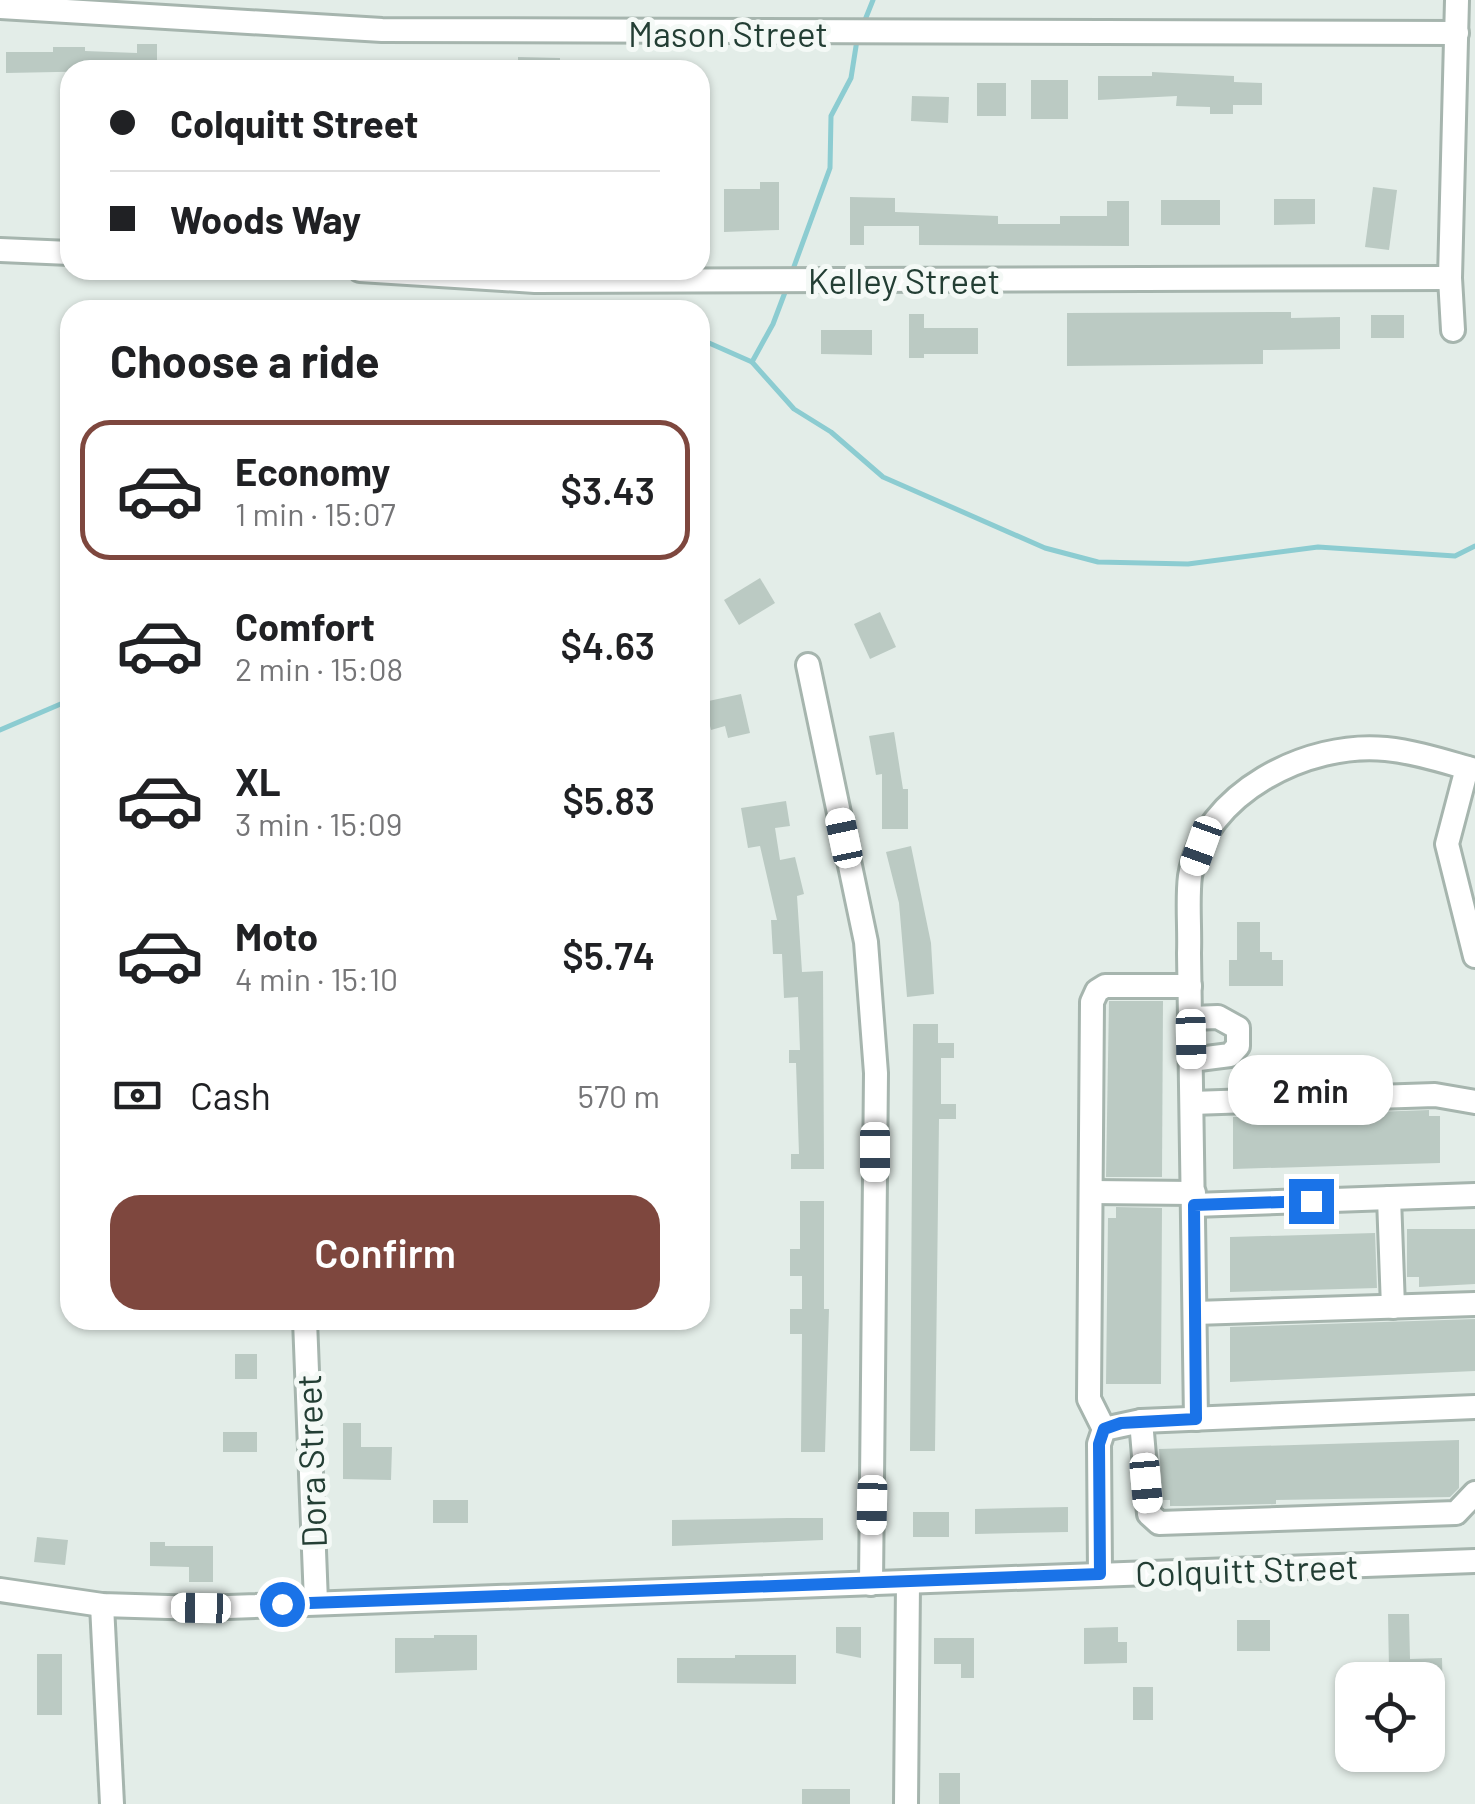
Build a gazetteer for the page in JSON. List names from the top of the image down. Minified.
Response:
{"streets":{"street":["Mason Street","Kelley Street","Dora Street","Colquitt Street"]},"crossings":[["Dora Street","Colquitt Street"]],"page":{"banner":["Colquitt Street","Woods Way"],"heading":"Choose a ride","list":[{"name":"Economy","note":"1 min · 15:07","value":"$3.43"},{"name":"Comfort","note":"2 min · 15:08","value":"$4.63"},{"name":"XL","note":"3 min · 15:09","value":"$5.83"},{"name":"Moto","note":"4 min · 15:10","value":"$5.74"}],"pay":["Cash","570 m"],"bubble":"2 min","buttons":"Confirm"}}
